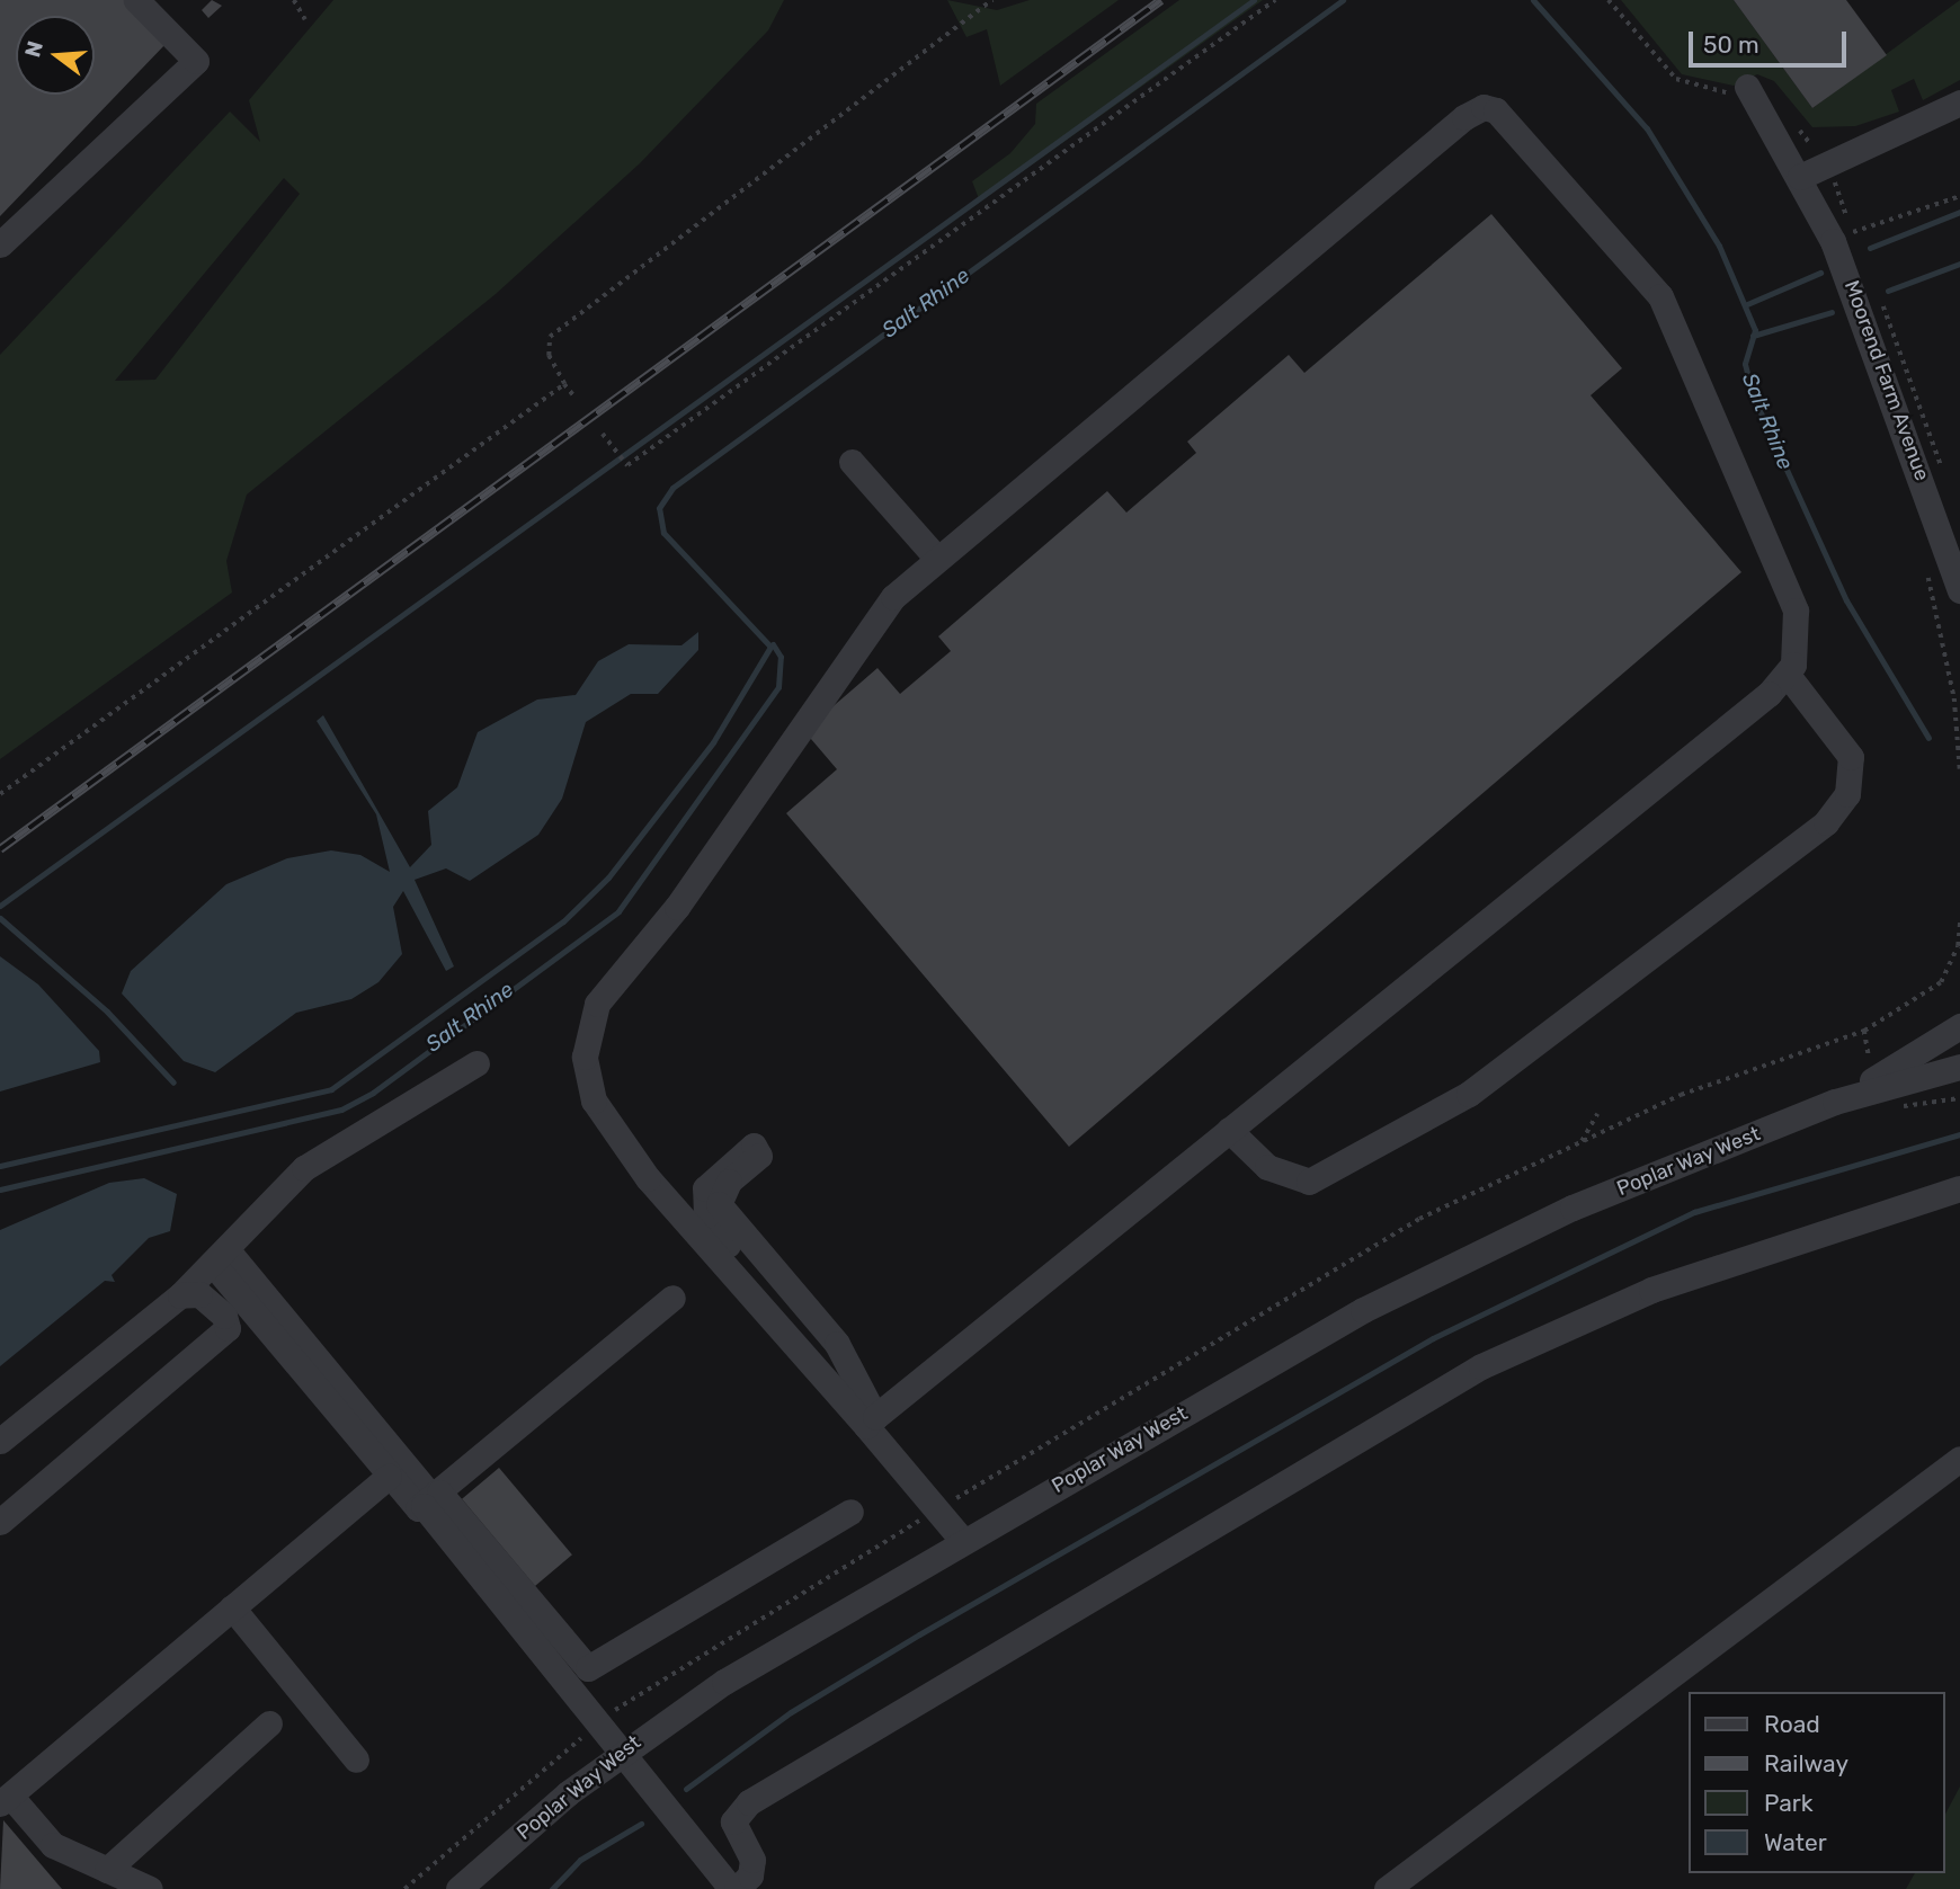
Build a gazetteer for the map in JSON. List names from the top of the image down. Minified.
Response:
{"streets":{"street":["Moorend Farm Avenue","Poplar Way West"]},"water":["Salt Rhine"],"legend":["Road","Railway","Park","Water"],"scale_bar":"50 m","north":"left"}
